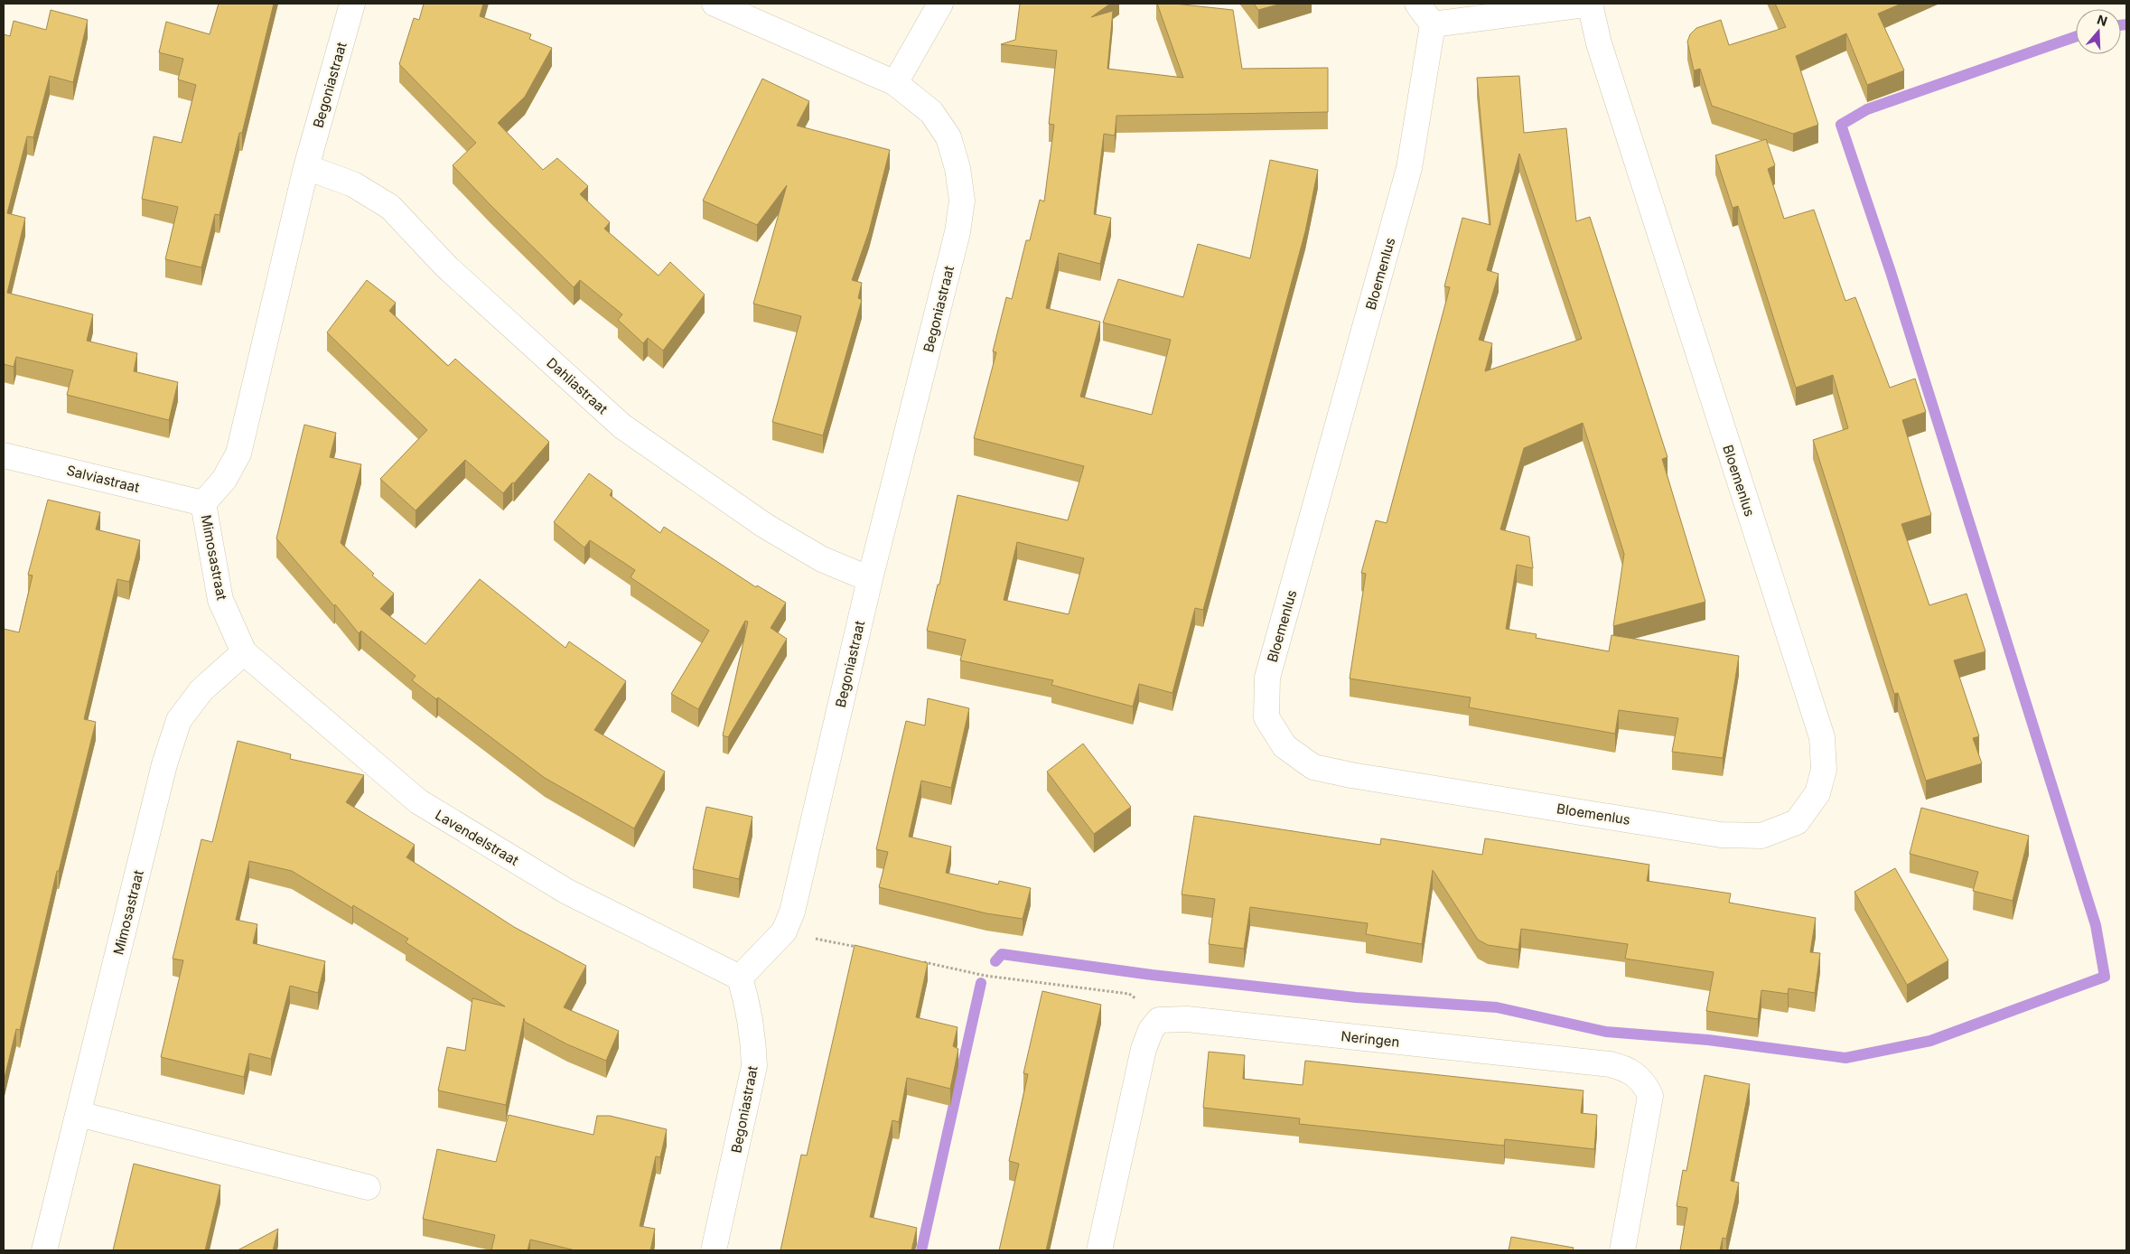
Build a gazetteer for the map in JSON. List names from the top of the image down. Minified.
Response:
{"streets":{"street":["Begoniastraat","Bloemenlus","Dahliastraat","Salviastraat","Mimosastraat","Lavendelstraat","Neringen"]},"crossings":[["Begoniastraat","Dahliastraat"],["Begoniastraat","Mimosastraat"],["Begoniastraat","Lavendelstraat"],["Dahliastraat","Mimosastraat"],["Salviastraat","Mimosastraat"],["Mimosastraat","Lavendelstraat"]],"north":"top"}
